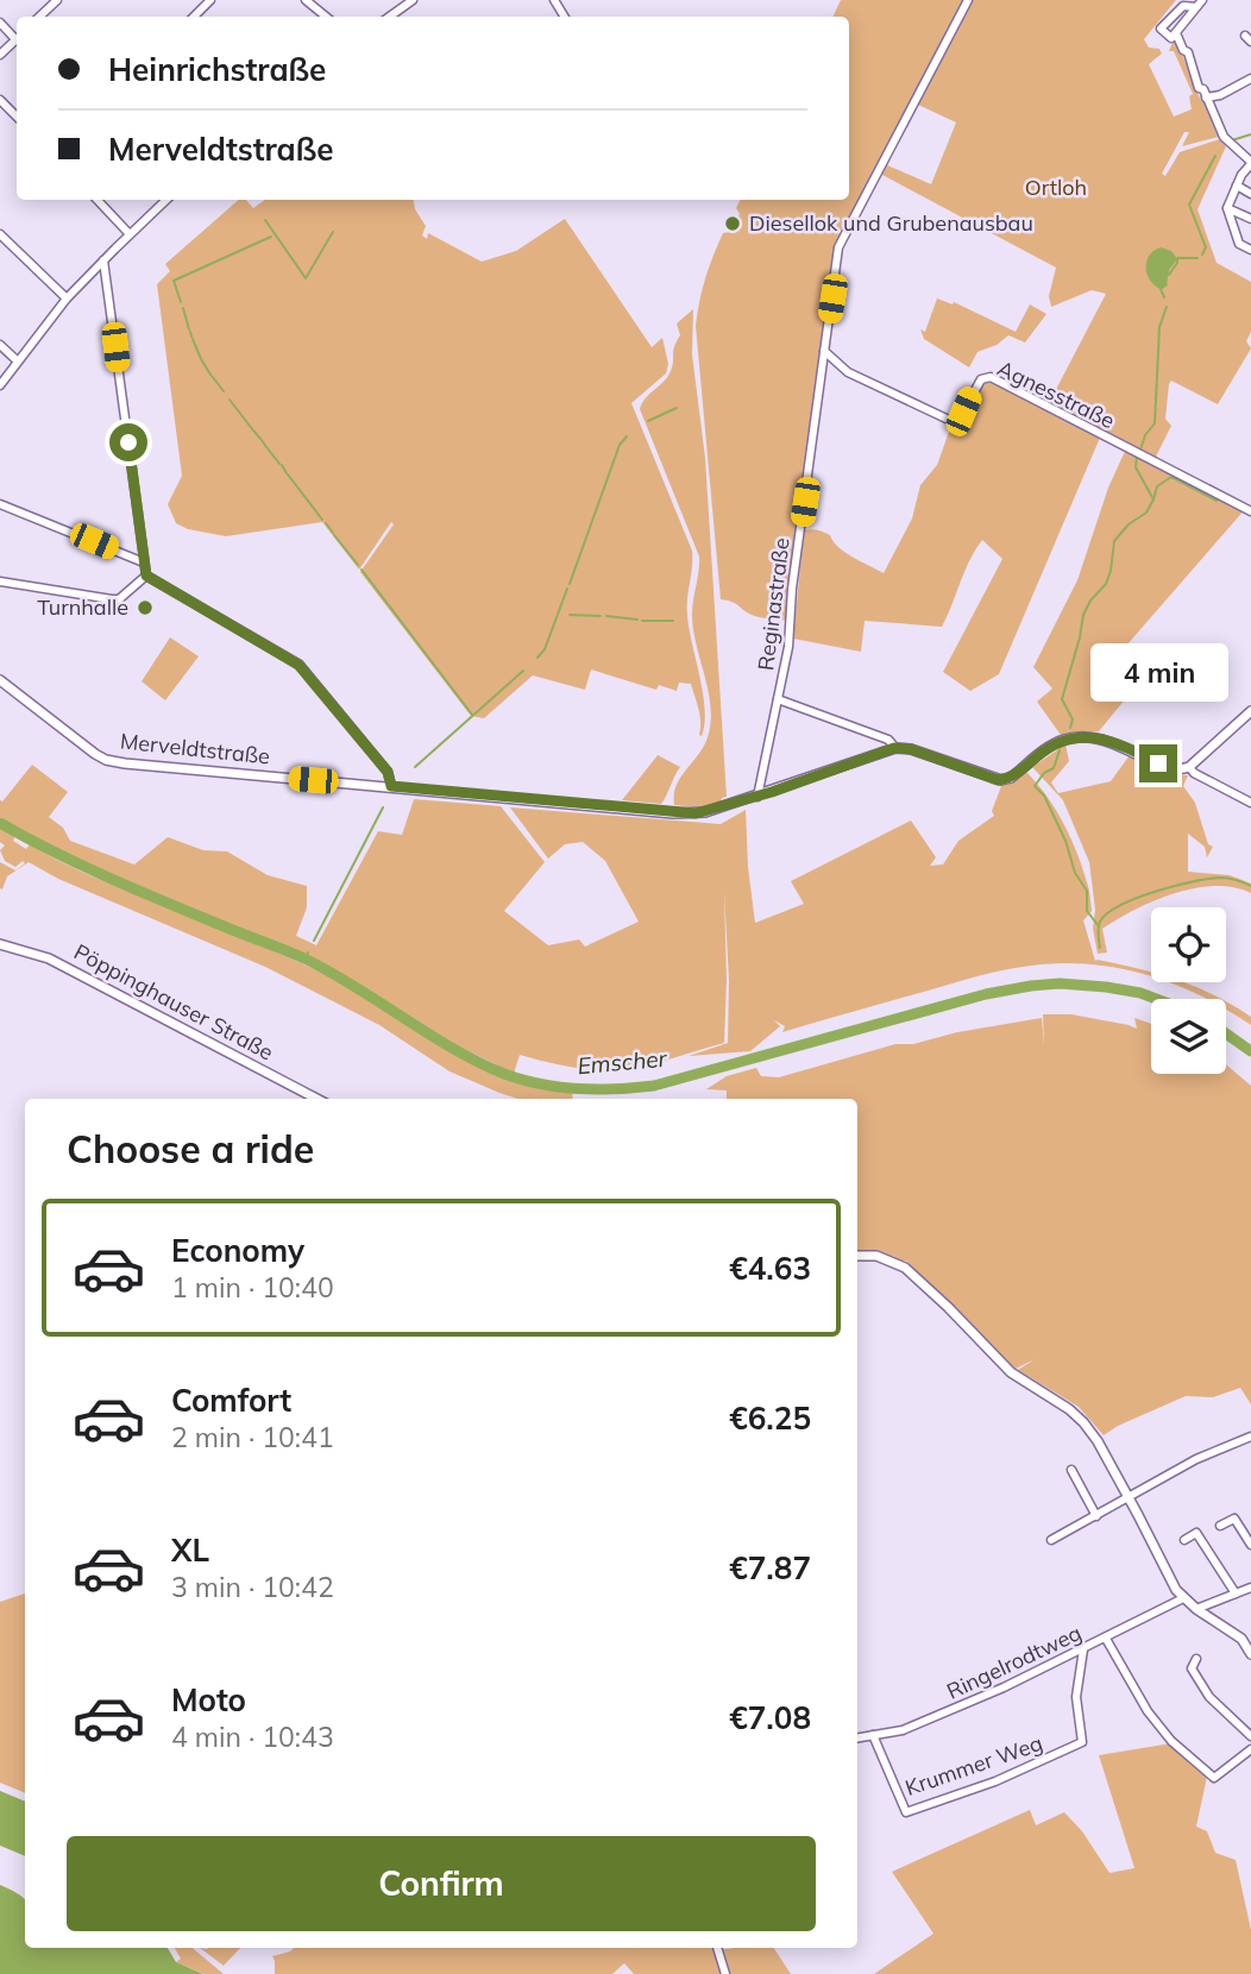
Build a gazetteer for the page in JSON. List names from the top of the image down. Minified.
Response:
{"streets":{"main road":["Merveldtstraße","Pöppinghauser Straße"],"street":["Agnesstraße","Reginastraße","Ringelrodtweg","Krummer Weg"]},"crossings":[["Agnesstraße","Reginastraße"],["Reginastraße","Merveldtstraße"],["Ringelrodtweg","Krummer Weg"]],"water":["Emscher"],"parks":["Ortloh"],"places":["Diesellok und Grubenausbau","Turnhalle"],"page":{"banner":["Heinrichstraße","Merveldtstraße"],"bubble":"4 min","heading":"Choose a ride","list":[{"name":"Economy","note":"1 min · 10:40","value":"€4.63"},{"name":"Comfort","note":"2 min · 10:41","value":"€6.25"},{"name":"XL","note":"3 min · 10:42","value":"€7.87"},{"name":"Moto","note":"4 min · 10:43","value":"€7.08"}],"buttons":"Confirm"}}
